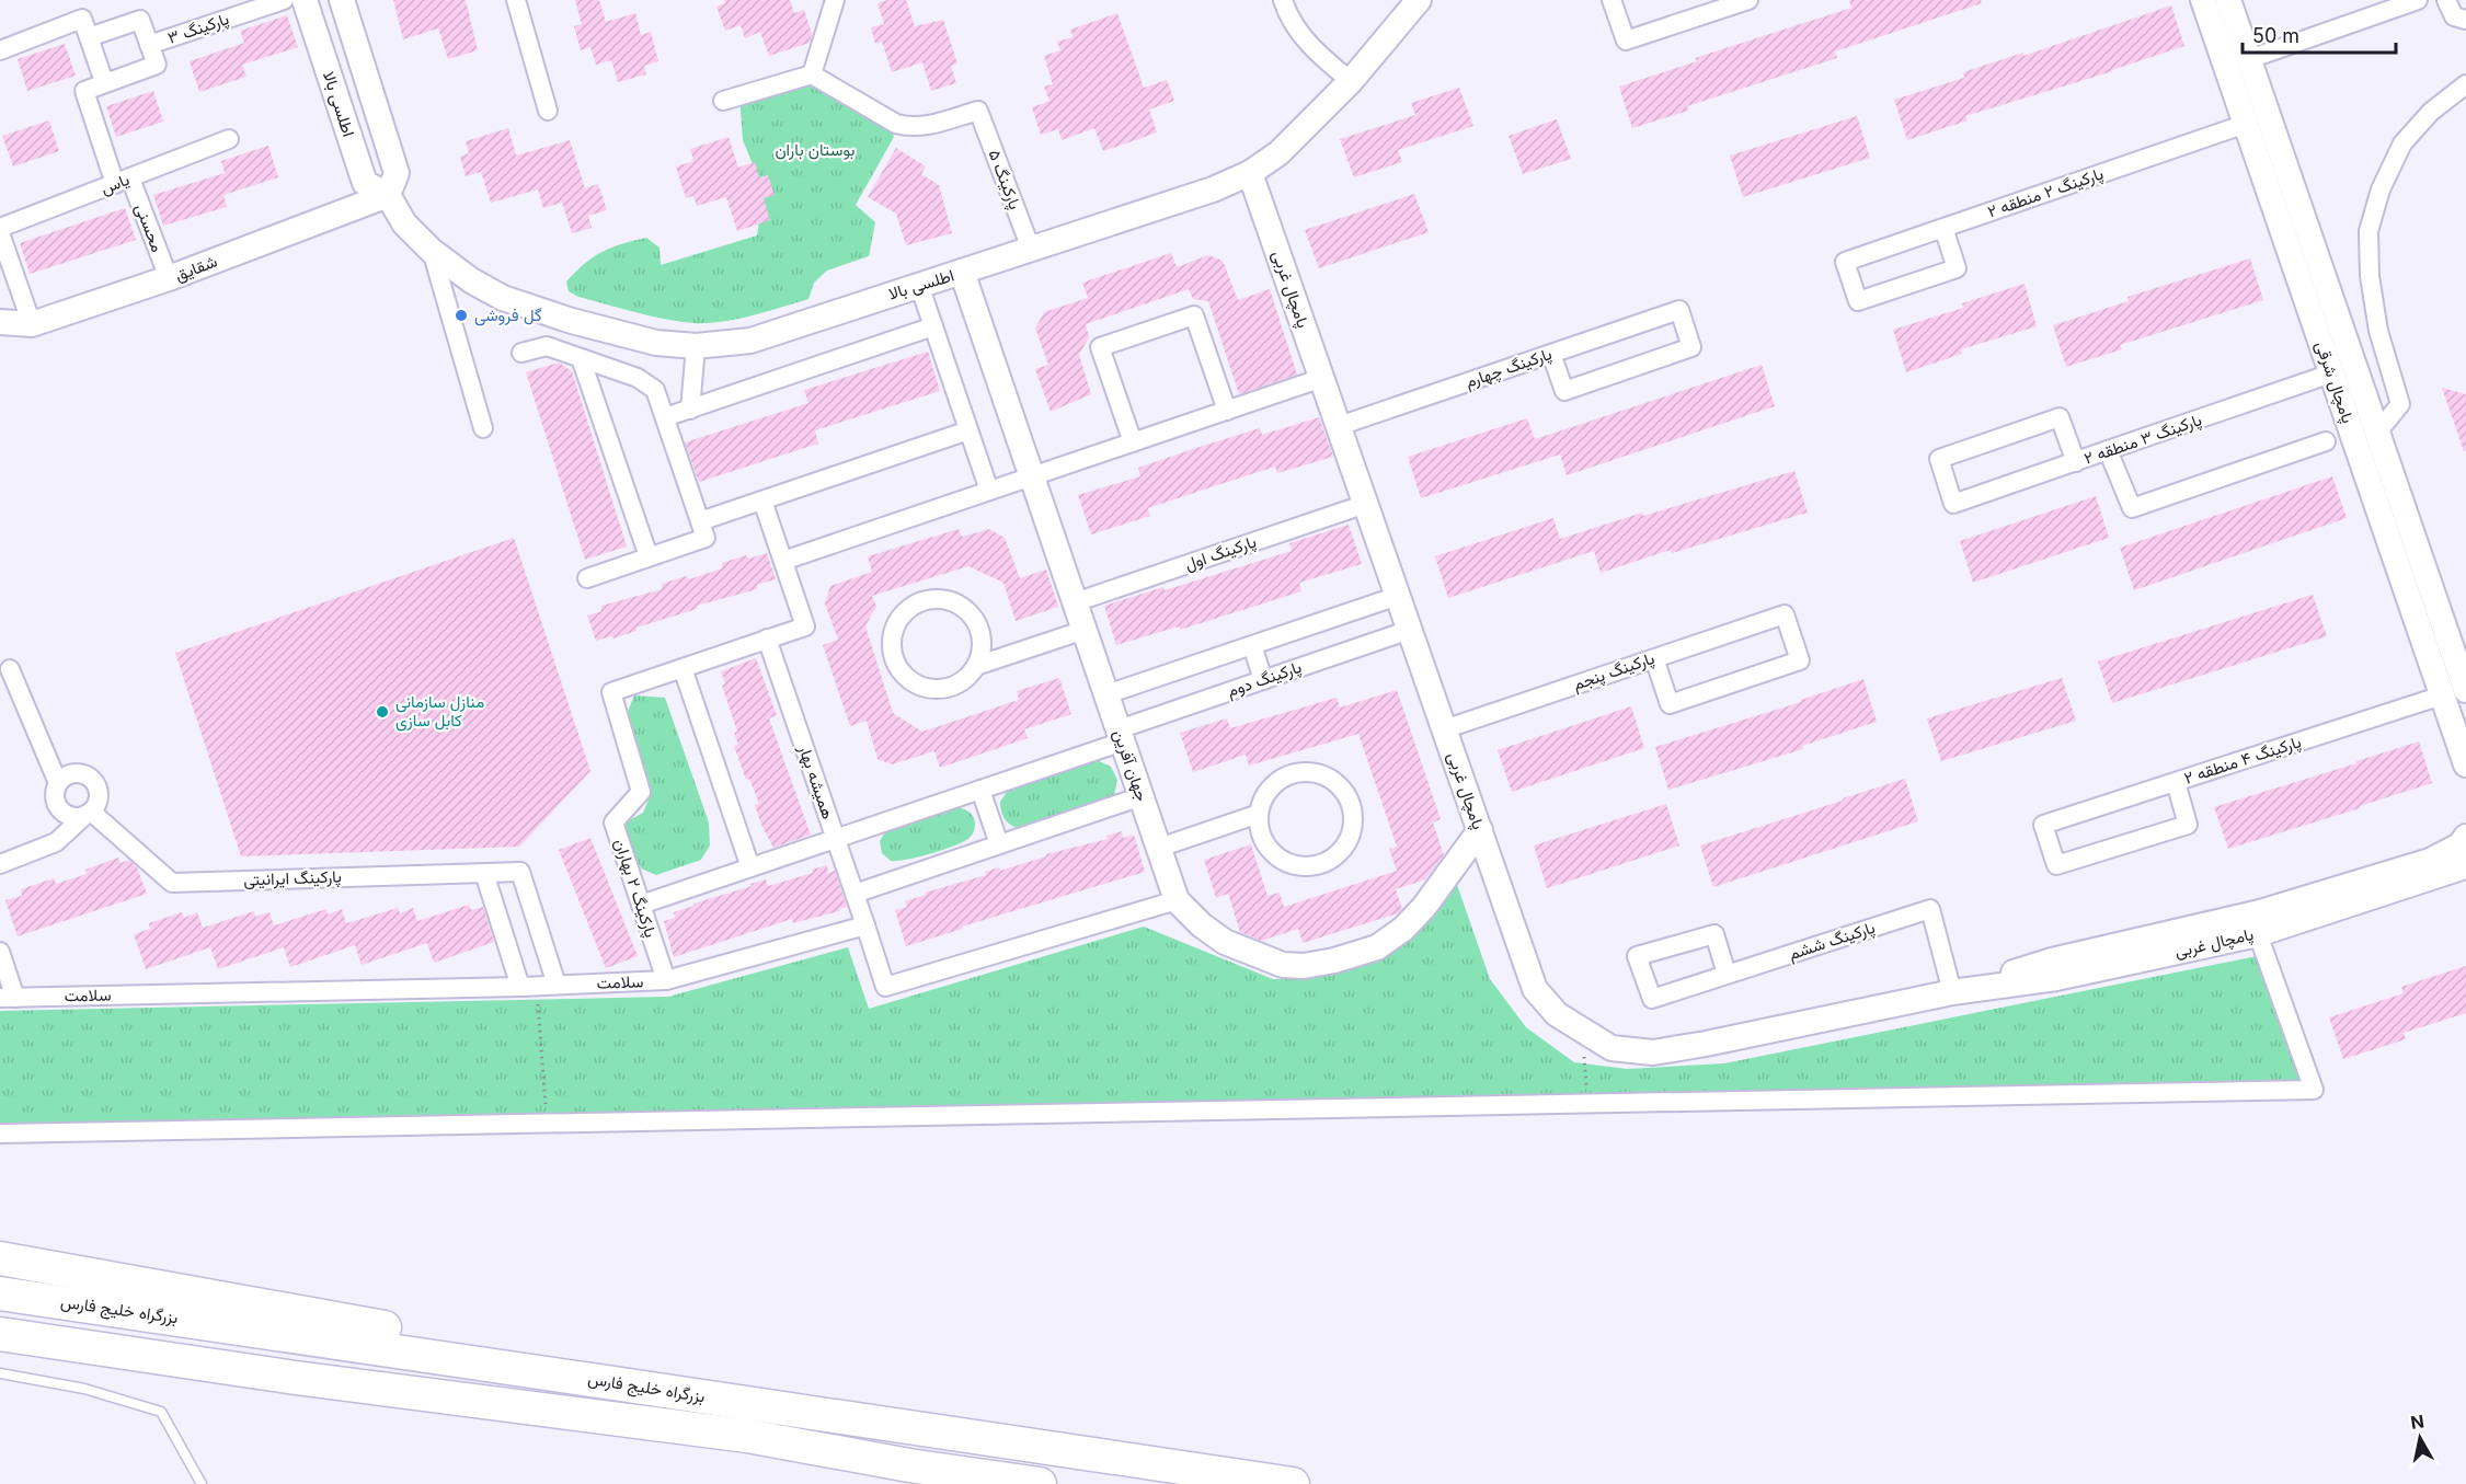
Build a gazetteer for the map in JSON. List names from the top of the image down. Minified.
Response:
{"streets":{"highway":["بزرگراه خلیج فارس"],"street":["پارکینگ ۳","اطلسی بالا","پارکینگ ۵","یاس","پارکینگ ۲ منطقه ۲","محسنی","شقایق","پامچال غربی","پارکینگ چهارم","پامچال شرقی","پارکینگ ۳ منطقه ۲","پارکینگ اول","پارکینگ پنجم","پارکینگ دوم","پارکینگ ۴ منطقه ۲","جهان آفرین","همیشه بهار","پارکینگ ایرانیتی","پارکینگ ۲ بهاران","پارکینگ ششم","سلامت"]},"crossings":[["اطلسی بالا","پارکینگ ۵"],["اطلسی بالا","شقایق"],["اطلسی بالا","پامچال غربی"],["اطلسی بالا","جهان آفرین"],["یاس","محسنی"],["پارکینگ ۲ منطقه ۲","پامچال شرقی"],["محسنی","شقایق"],["پامچال غربی","پارکینگ چهارم"],["پامچال غربی","پارکینگ اول"],["پامچال غربی","پارکینگ پنجم"],["پامچال غربی","پارکینگ دوم"],["پامچال غربی","جهان آفرین"],["پامچال غربی","پارکینگ ششم"],["پامچال شرقی","پارکینگ ۳ منطقه ۲"],["پامچال شرقی","پارکینگ ۴ منطقه ۲"],["پارکینگ اول","جهان آفرین"],["پارکینگ دوم","جهان آفرین"],["پارکینگ دوم","همیشه بهار"],["پارکینگ دوم","پارکینگ ۲ بهاران"],["همیشه بهار","سلامت"],["پارکینگ ایرانیتی","سلامت"],["پارکینگ ۲ بهاران","سلامت"]],"parks":["بوستان باران"],"places":["گل فروشی","منازل سازمانی کابل سازی"],"scale_bar":"50 m","north":"top"}
